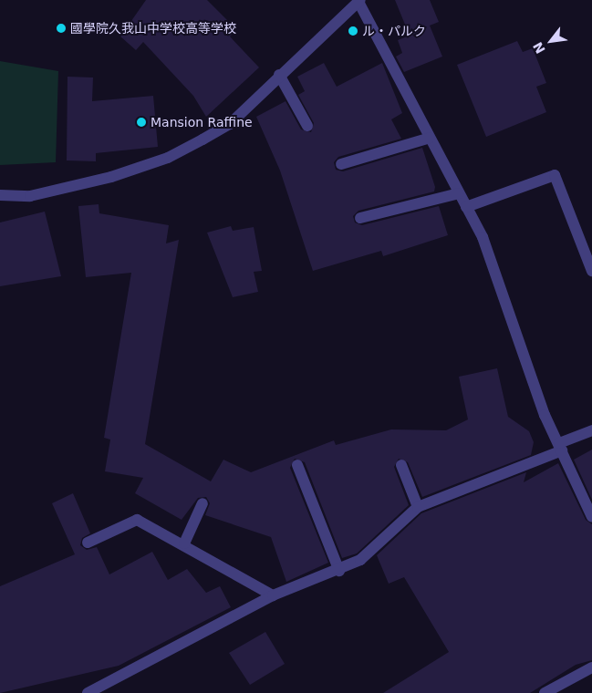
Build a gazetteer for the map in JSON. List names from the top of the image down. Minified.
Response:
{"places":["國學院久我山中学校高等学校","ル・パルク","Mansion Raffine"],"north":"bottom left"}
